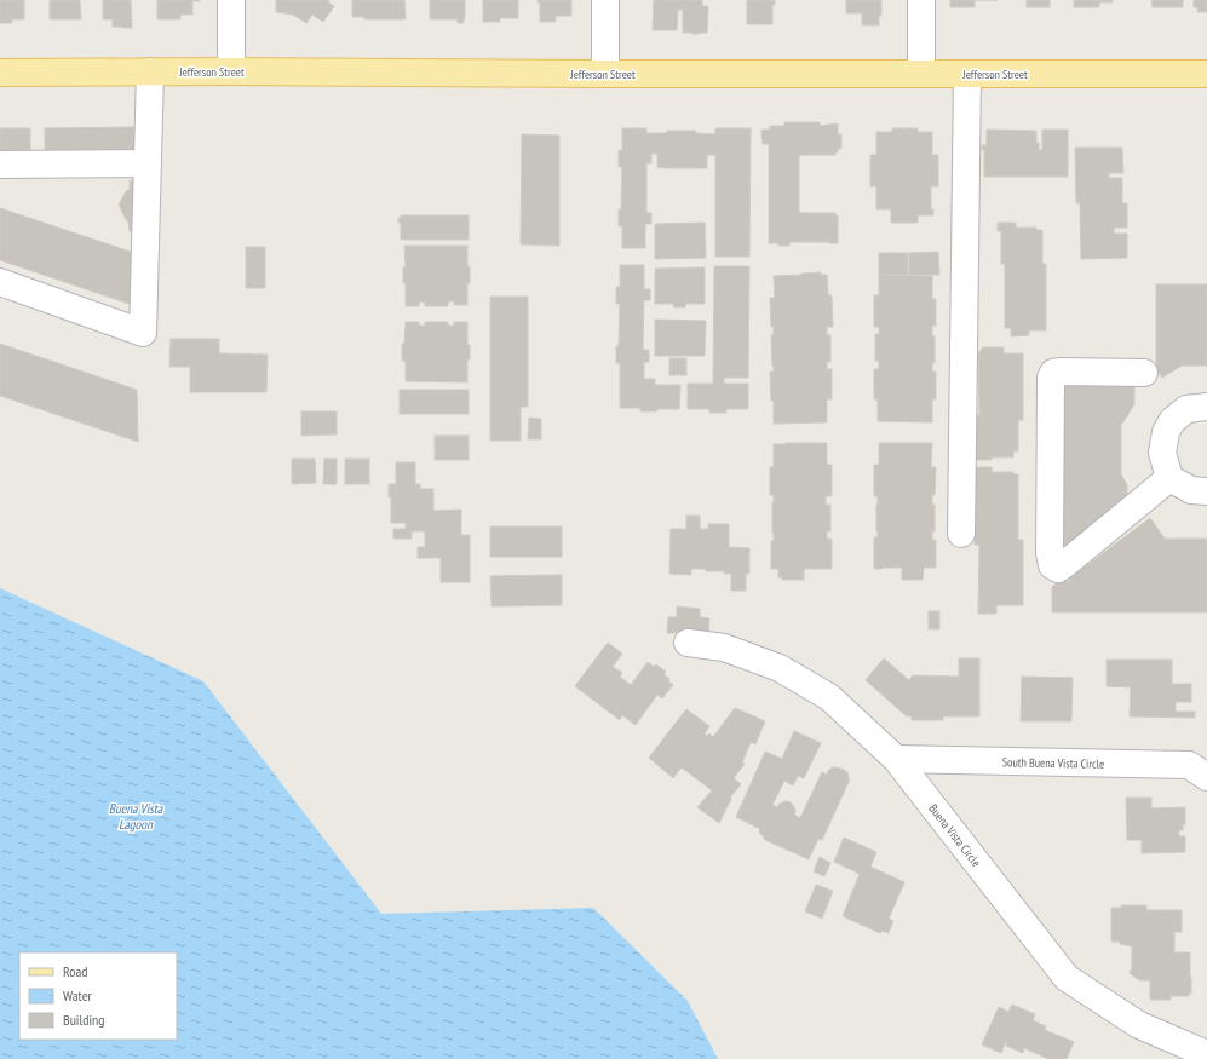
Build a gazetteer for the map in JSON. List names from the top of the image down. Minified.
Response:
{"streets":{"main road":["Jefferson Street"],"street":["South Buena Vista Circle","Buena Vista Circle"]},"crossings":[["South Buena Vista Circle","Buena Vista Circle"]],"water":["Buena Vista Lagoon"],"legend":["Road","Water","Building"]}
